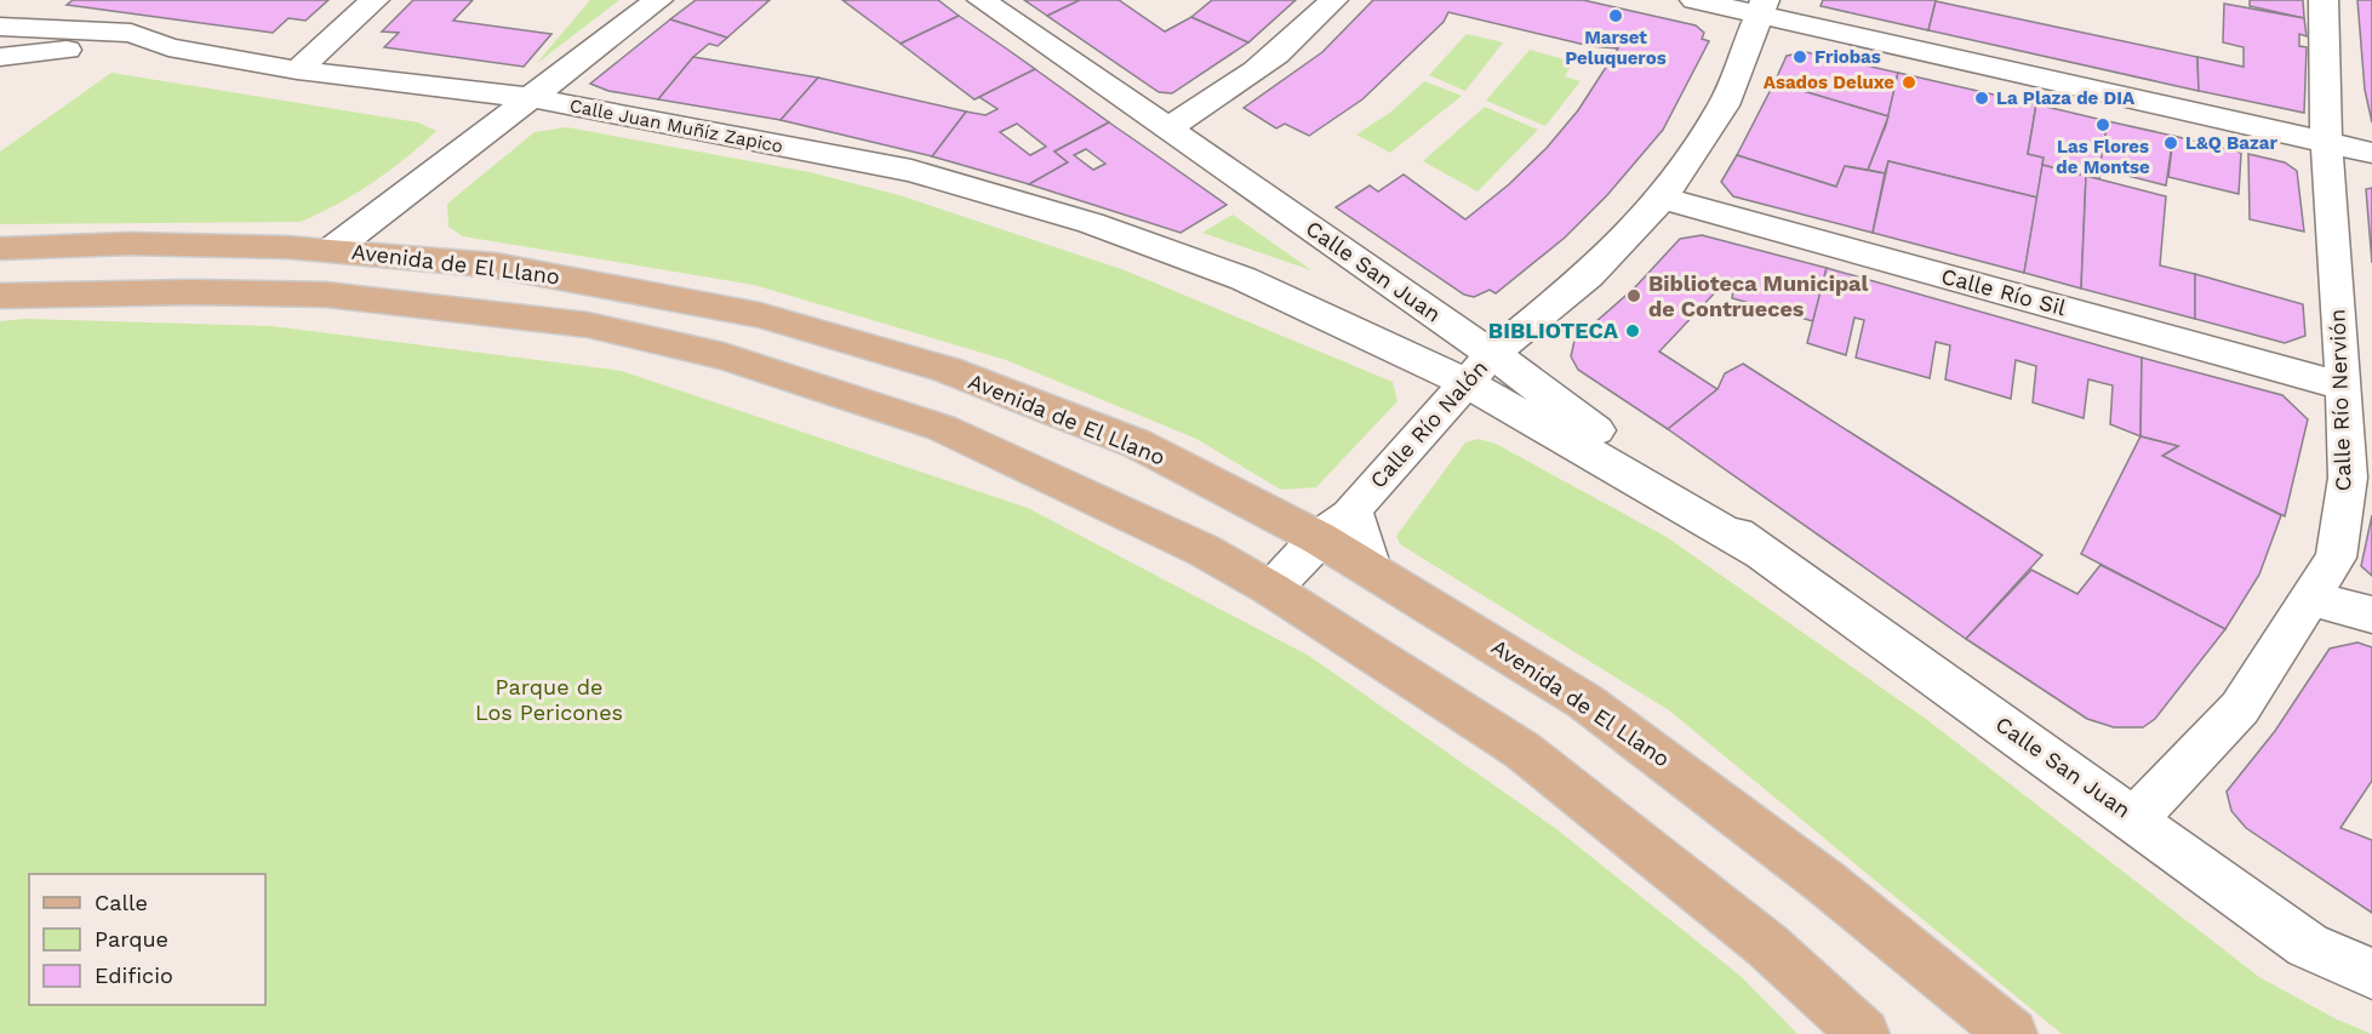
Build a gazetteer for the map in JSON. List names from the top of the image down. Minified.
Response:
{"streets":{"main road":["Avenida de El Llano"],"street":["Calle Juan Muñíz Zapico","Calle San Juan","Calle Río Sil","Calle Río Nervión","Calle Río Nalón"]},"crossings":[["Calle Juan Muñíz Zapico","Calle San Juan"],["Calle Juan Muñíz Zapico","Calle Río Nalón"],["Avenida de El Llano","Calle Río Nalón"],["Calle San Juan","Calle Río Nervión"],["Calle San Juan","Calle Río Nalón"],["Calle Río Sil","Calle Río Nervión"],["Calle Río Sil","Calle Río Nalón"]],"parks":["Parque de Los Pericones"],"places":["Marset Peluqueros","Friobas","Asados Deluxe","La Plaza de DIA","Las Flores de Montse","L&Q Bazar","Biblioteca Municipal de Contrueces","BIBLIOTECA"],"legend":["Calle","Parque","Edificio"]}
